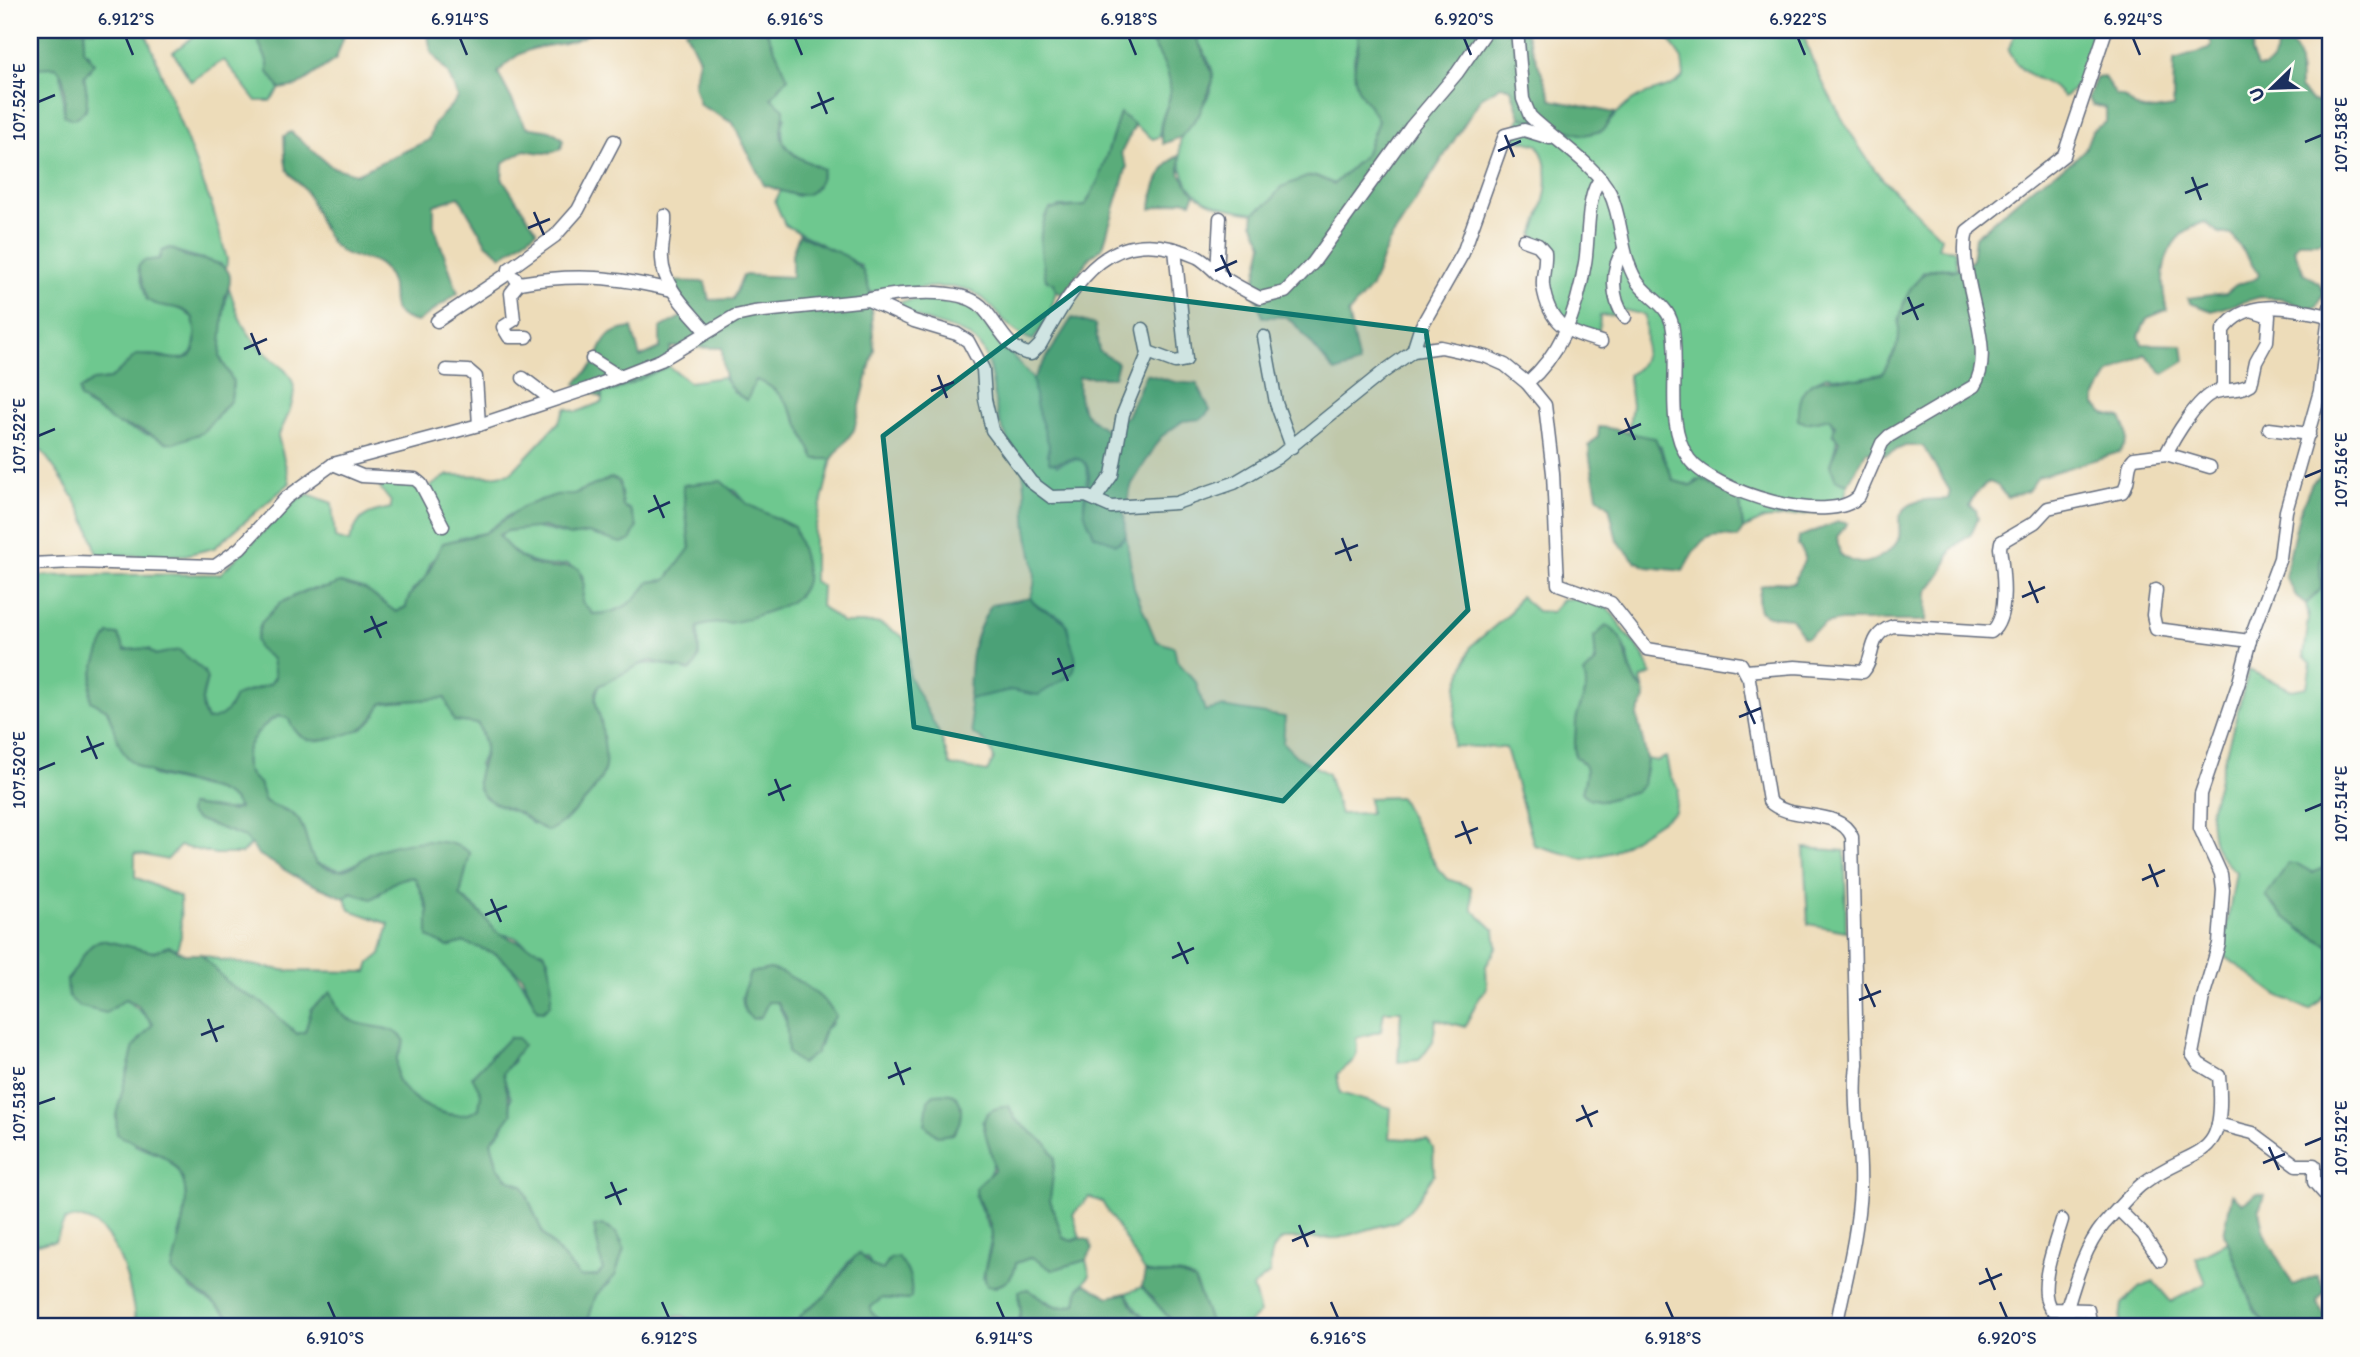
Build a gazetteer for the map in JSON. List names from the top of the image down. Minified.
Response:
{"north":"bottom left","coordinates":["6.912°S","6.914°S","6.916°S","6.918°S","6.920°S","6.922°S","6.924°S","107.524°E","107.518°E","107.522°E","107.516°E","107.520°E","107.514°E","107.512°E","6.910°S"]}
